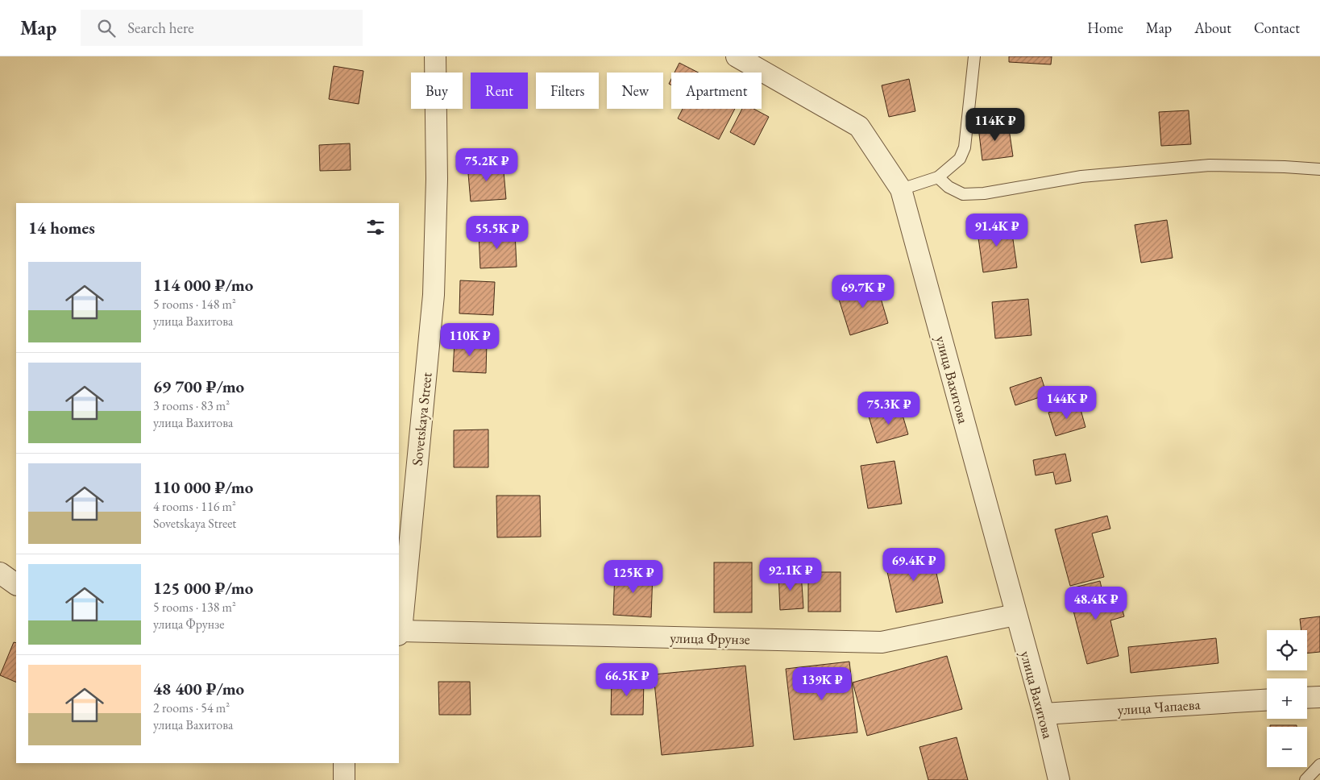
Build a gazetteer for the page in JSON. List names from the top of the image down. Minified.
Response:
{"streets":{"street":["улица Вахитова","Sovetskaya Street","улица Фрунзе","улица Чапаева"]},"crossings":[["улица Вахитова","улица Фрунзе"],["улица Вахитова","улица Чапаева"],["Sovetskaya Street","улица Фрунзе"]],"page":{"header":"Map","search":"Search here","nav":["Home","Map","About","Contact"],"chip":["Buy","Rent","Filters","New","Apartment"],"price":["114K ₽","75.2K ₽","91.4K ₽","55.5K ₽","69.7K ₽","110K ₽","144K ₽","75.3K ₽","69.4K ₽","92.1K ₽","125K ₽","48.4K ₽","66.5K ₽","139K ₽"],"heading":"14 homes","list":[{"name":"114 000 ₽/mo","note":"5 rooms · 148 m² · улица Вахитова"},{"name":"69 700 ₽/mo","note":"3 rooms · 83 m² · улица Вахитова"},{"name":"110 000 ₽/mo","note":"4 rooms · 116 m² · Sovetskaya Street"},{"name":"125 000 ₽/mo","note":"5 rooms · 138 m² · улица Фрунзе"},{"name":"48 400 ₽/mo","note":"2 rooms · 54 m² · улица Вахитова"}],"map_buttons":["+","−"]}}
